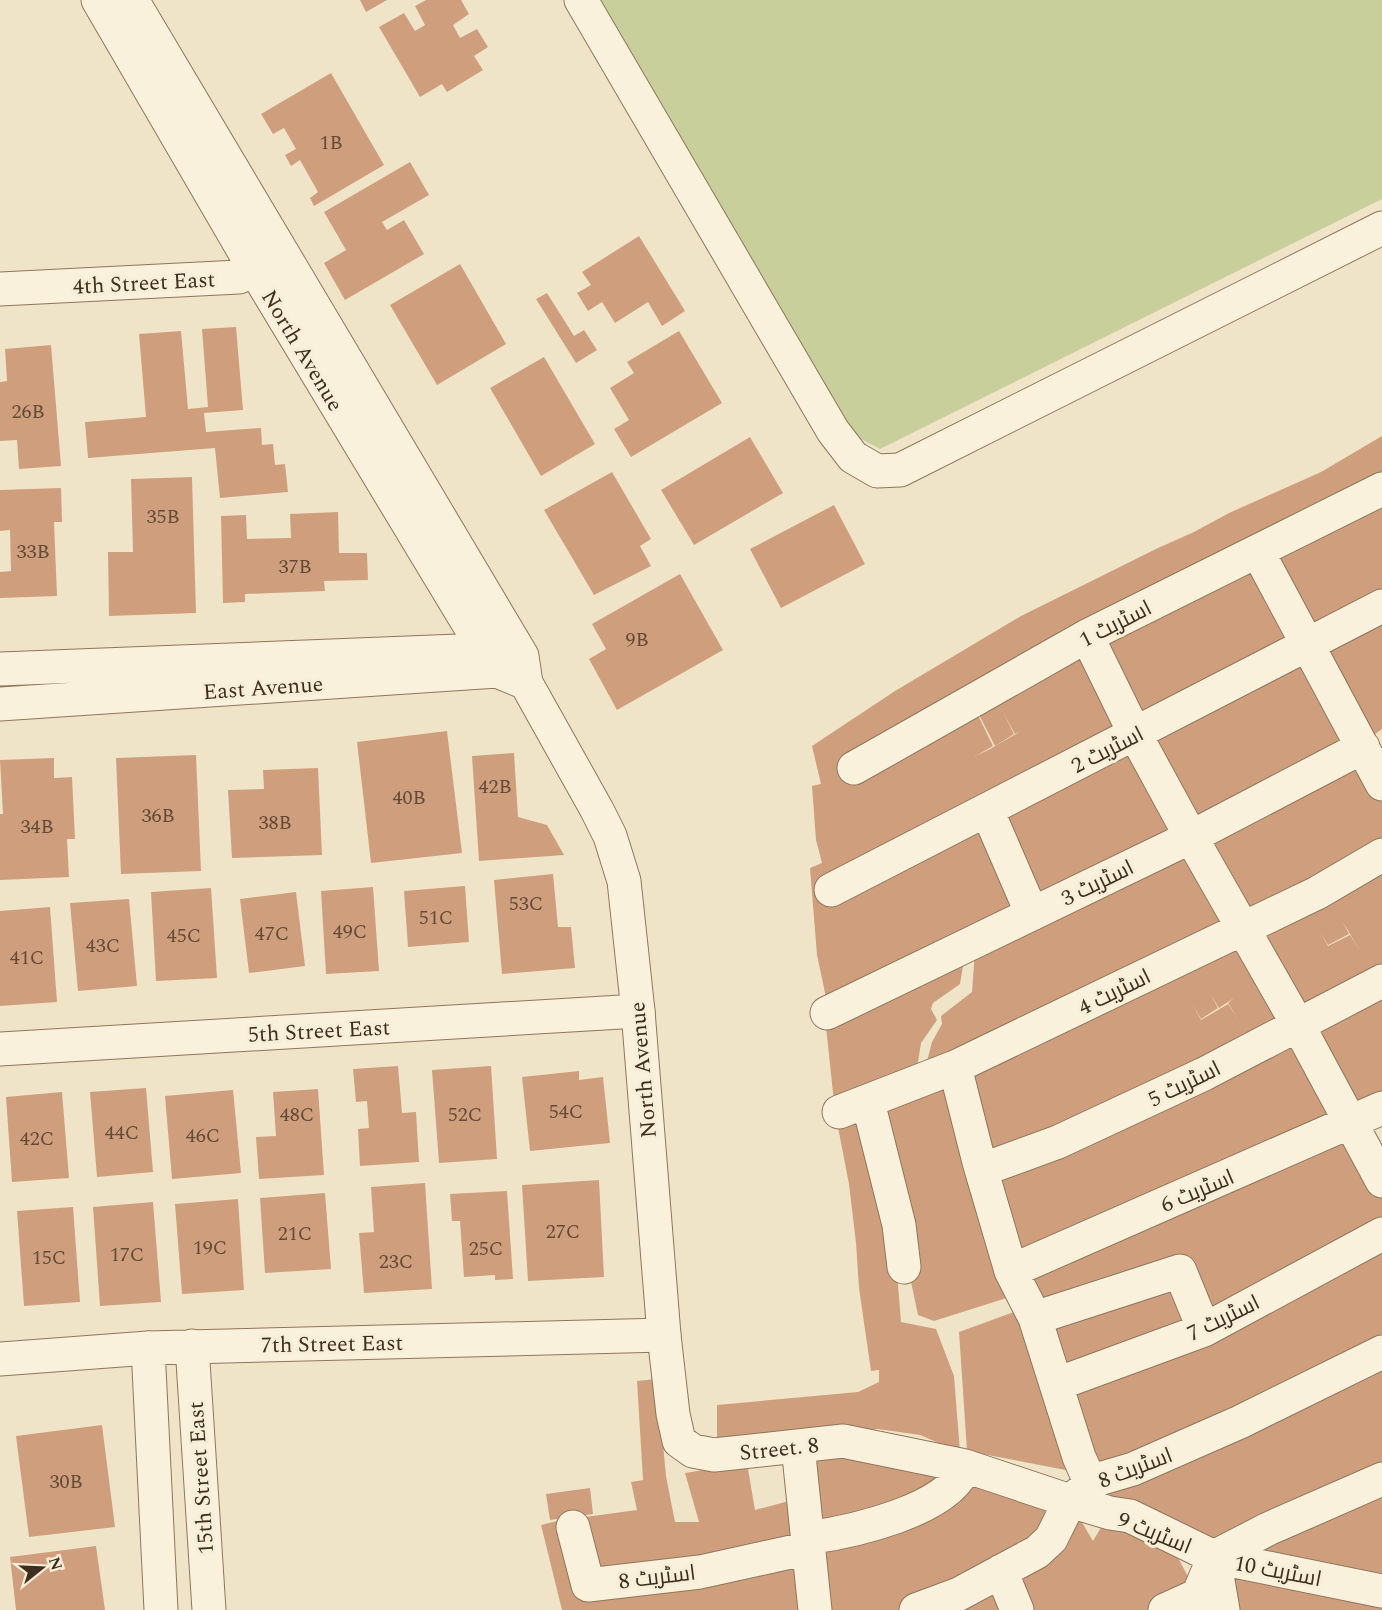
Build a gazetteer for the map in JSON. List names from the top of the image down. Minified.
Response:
{"streets":{"street":["4th Street East","North Avenue","اسٹریٹ 1","East Avenue","اسٹریٹ 2","اسٹریٹ 3","اسٹریٹ 4","5th Street East","اسٹریٹ 5","اسٹریٹ 6","اسٹریٹ 7","7th Street East","Street. 8","اسٹریٹ 8","15th Street East","اسٹریٹ 9","اسٹریٹ 10"]},"crossings":[["4th Street East","North Avenue"],["North Avenue","East Avenue"],["North Avenue","5th Street East"],["North Avenue","7th Street East"],["North Avenue","Street. 8"],["7th Street East","15th Street East"],["Street. 8","اسٹریٹ 8"],["اسٹریٹ 8","اسٹریٹ 9"],["اسٹریٹ 9","اسٹریٹ 10"]],"house_numbers":["1B","26B","35B","33B","37B","9B","42B","40B","36B","38B","34B","53C","51C","49C","47C","45C","43C","41C","54C","48C","52C","44C","46C","42C","27C","21C","19C","25C","17C","15C","23C","30B"],"north":"right"}
